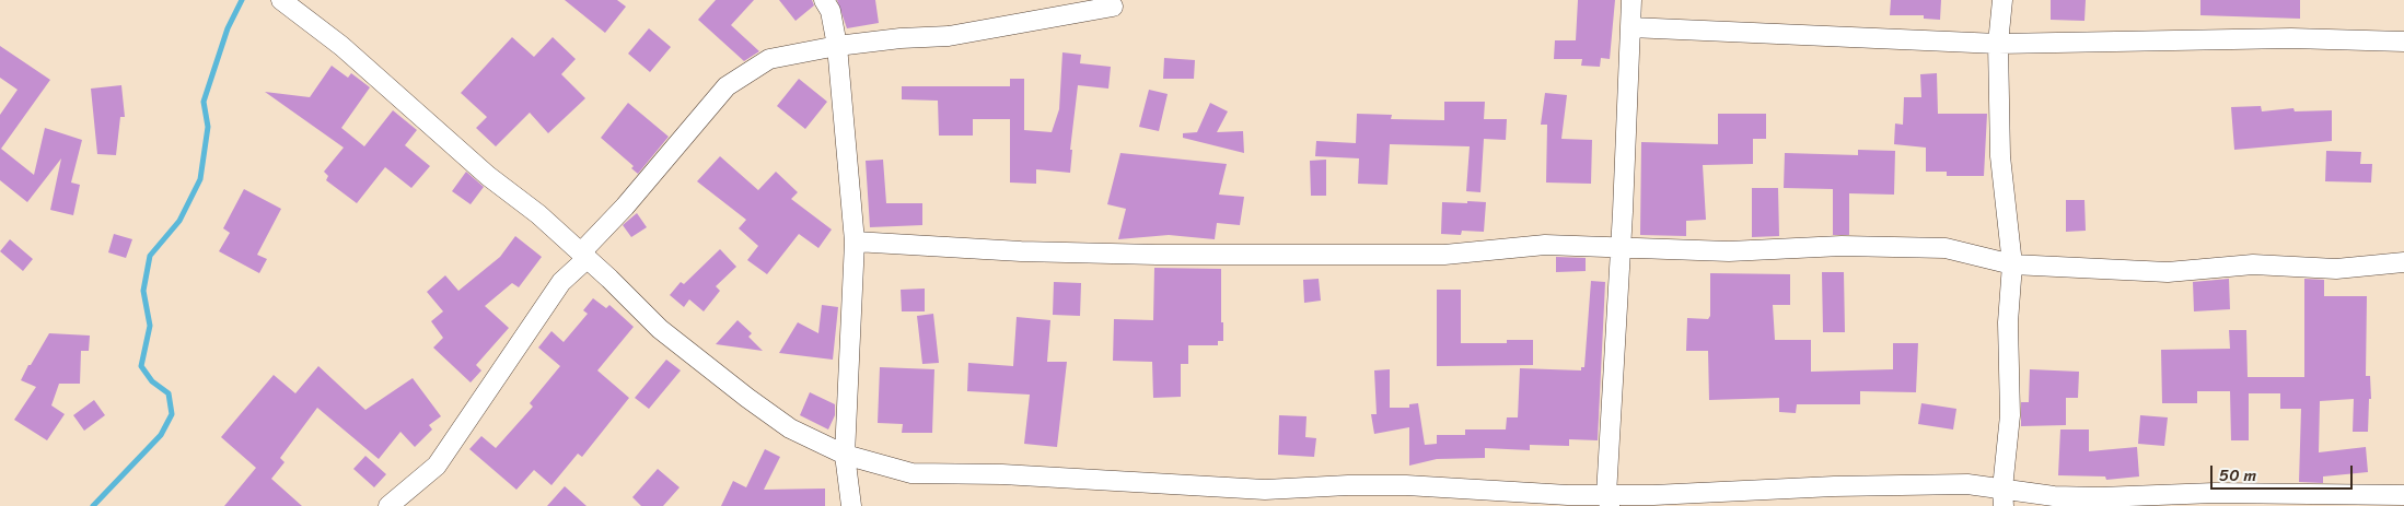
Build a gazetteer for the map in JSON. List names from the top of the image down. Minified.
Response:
{"scale_bar":"50 m"}
